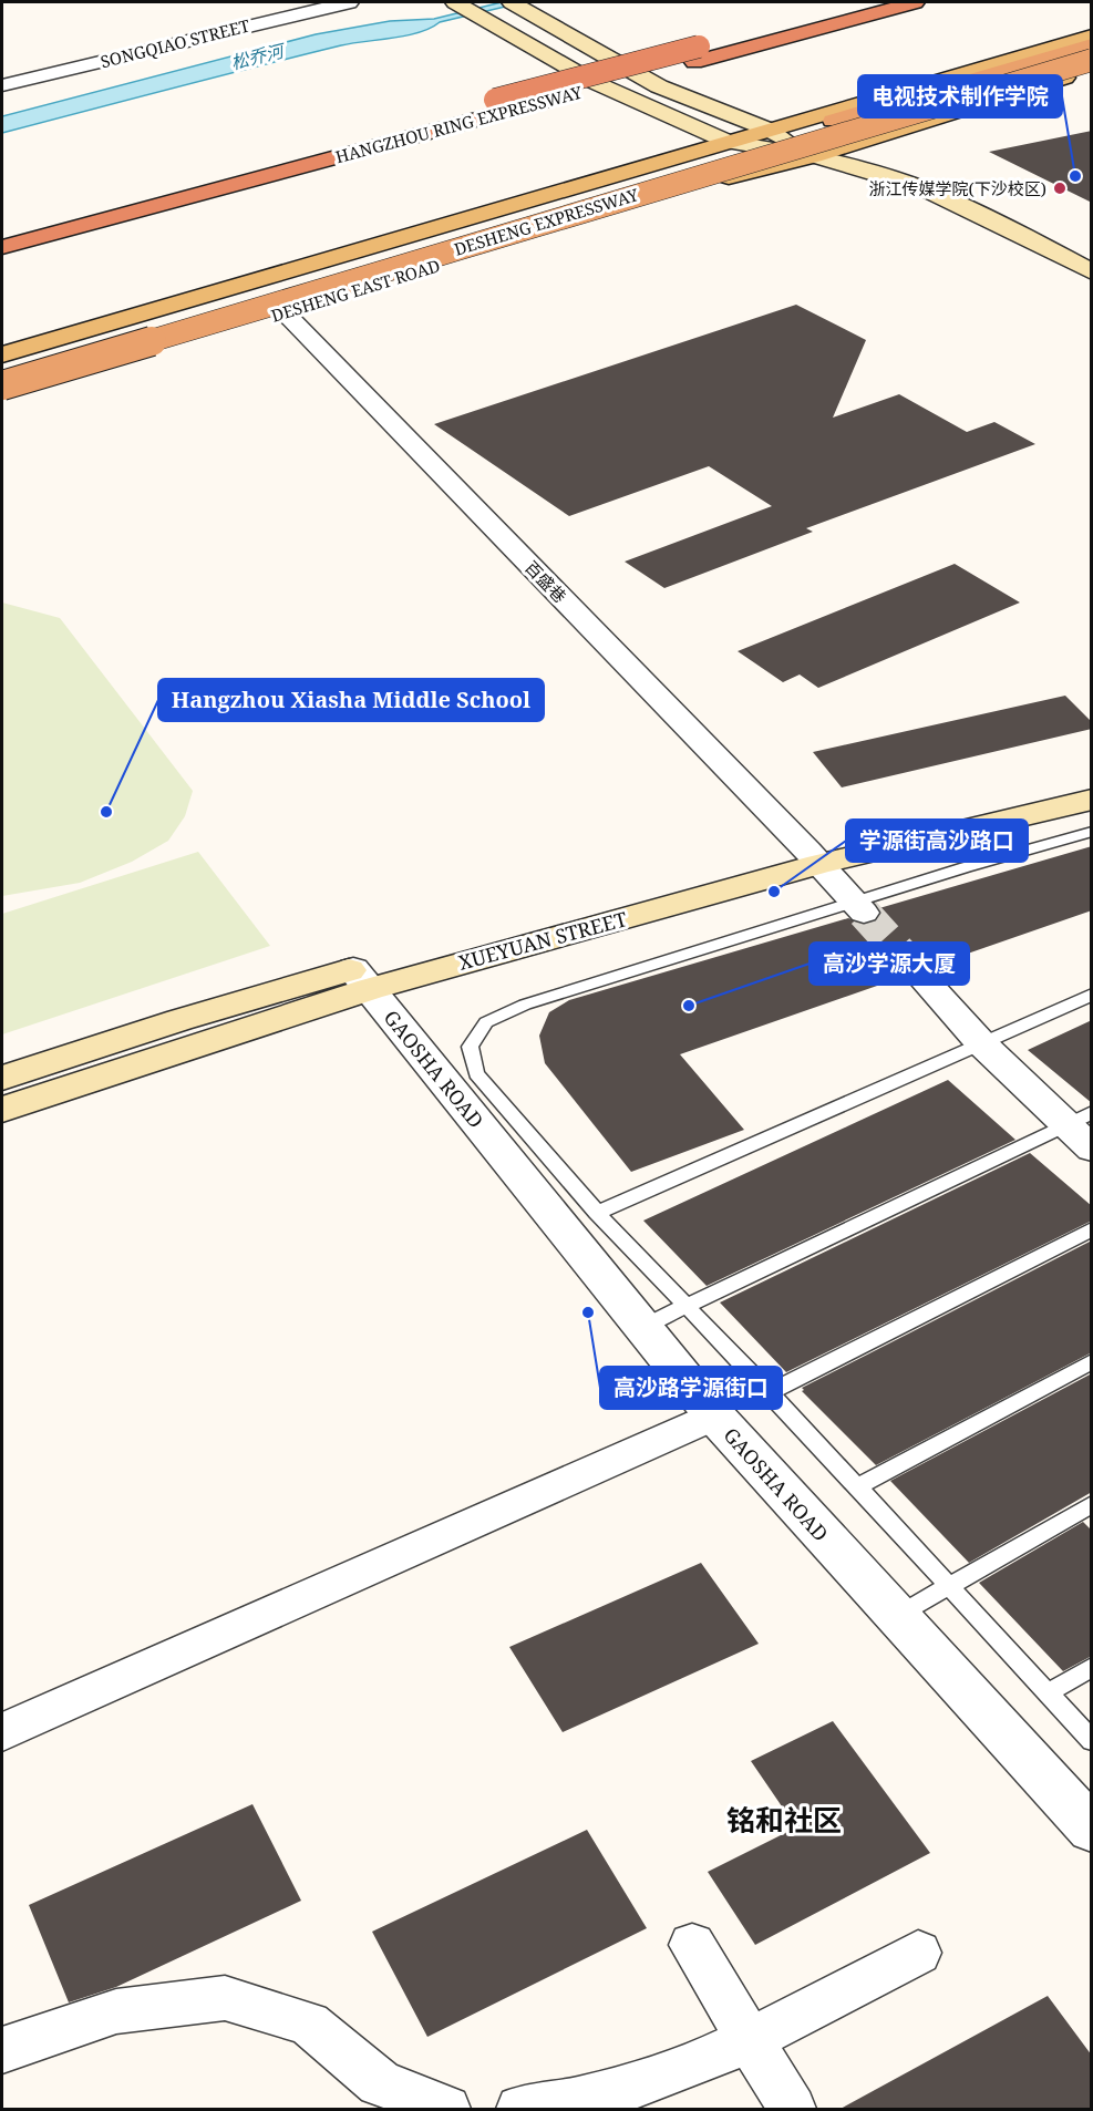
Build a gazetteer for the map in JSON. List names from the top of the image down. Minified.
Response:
{"streets":{"highway":["HANGZHOU RING EXPRESSWAY","DESHENG EXPRESSWAY"],"main road":["DESHENG EAST ROAD","XUEYUAN STREET"],"street":["SONGQIAO STREET","百盛巷","GAOSHA ROAD"]},"crossings":[["DESHENG EXPRESSWAY","DESHENG EAST ROAD"],["DESHENG EAST ROAD","百盛巷"],["百盛巷","XUEYUAN STREET"],["XUEYUAN STREET","GAOSHA ROAD"]],"districts":["铭和社区"],"water":["松乔河"],"places":["电视技术制作学院","浙江传媒学院(下沙校区)","Hangzhou Xiasha Middle School","学源街高沙路口","高沙学源大厦","高沙路学源街口"]}
